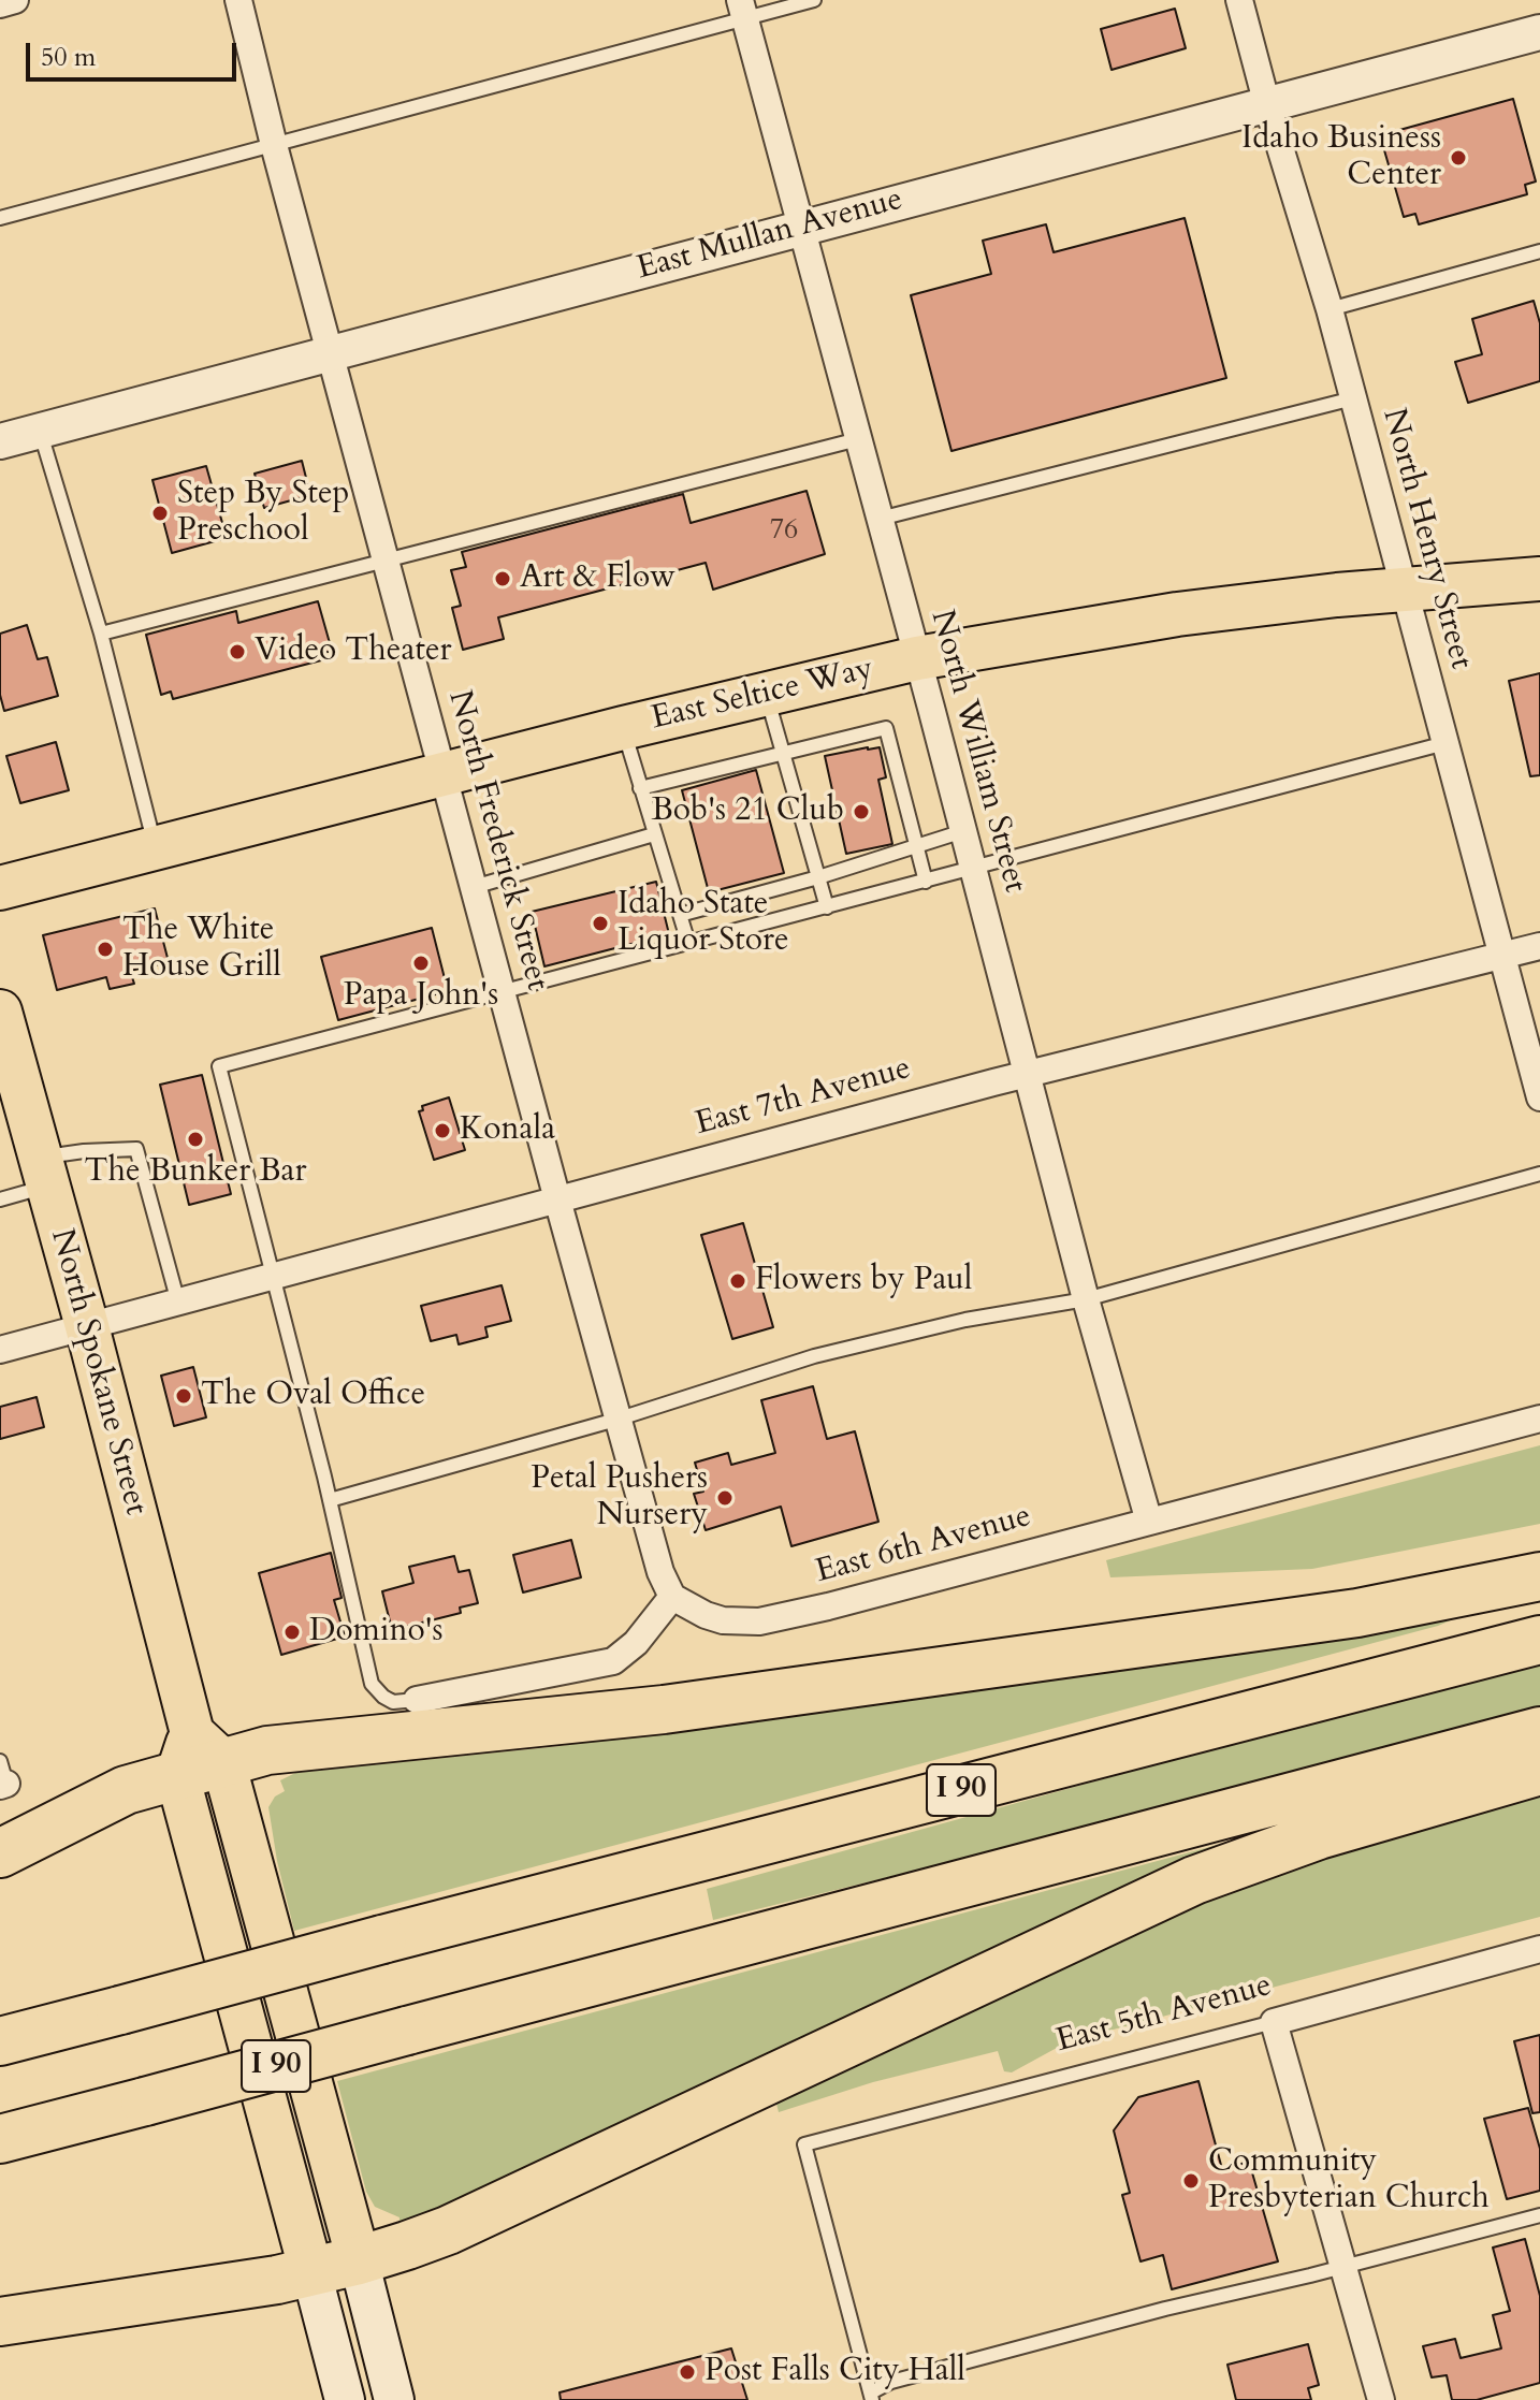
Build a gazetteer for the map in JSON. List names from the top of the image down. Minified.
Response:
{"streets":{"highway":["I 90"],"main road":["East Seltice Way","North Spokane Street"],"street":["East Mullan Avenue","North Henry Street","North William Street","North Frederick Street","East 7th Avenue","East 6th Avenue","East 5th Avenue"]},"crossings":[["East Mullan Avenue","North Henry Street"],["East Mullan Avenue","North William Street"],["East Mullan Avenue","North Frederick Street"],["North Henry Street","East Seltice Way"],["North Henry Street","East 7th Avenue"],["East Seltice Way","North William Street"],["East Seltice Way","North Frederick Street"],["North William Street","East 7th Avenue"],["North William Street","East 6th Avenue"],["North Frederick Street","East 7th Avenue"],["North Frederick Street","East 6th Avenue"],["East 7th Avenue","North Spokane Street"]],"places":["Idaho Business Center","Step By Step Preschool","Art & Flow","Video Theater","Bob's 21 Club","Idaho State Liquor Store","The White House Grill","Papa John's","Konala","The Bunker Bar","Flowers by Paul","The Oval Office","Petal Pushers Nursery","Domino's","Community Presbyterian Church","Post Falls City Hall"],"house_numbers":["76"],"scale_bar":"50 m"}
